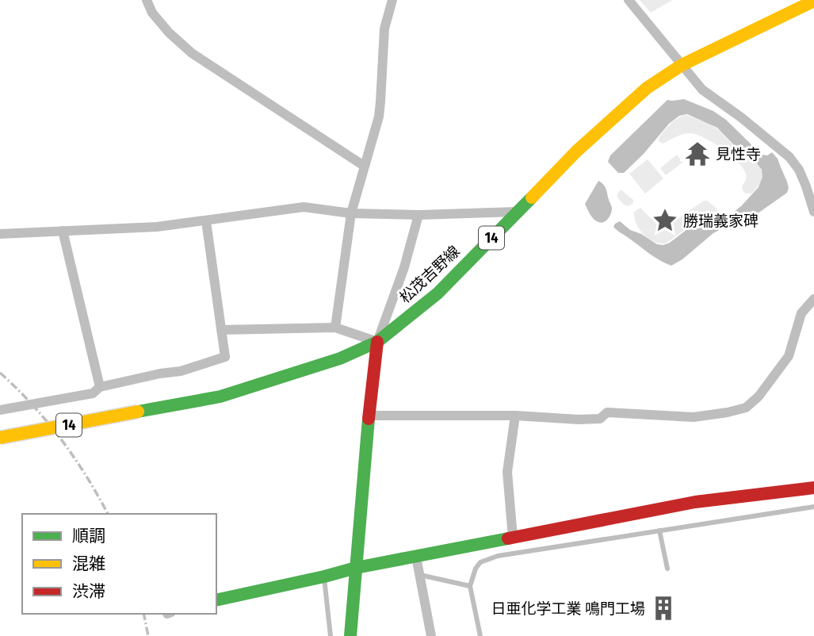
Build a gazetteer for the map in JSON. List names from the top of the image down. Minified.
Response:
{"streets":{"main road":["14","松茂吉野線"]},"places":{"temple":["見性寺"],"place":["勝瑞義家碑"],"building":["日亜化学工業 鳴門工場"]},"legend":["順調","混雑","渋滞"]}
